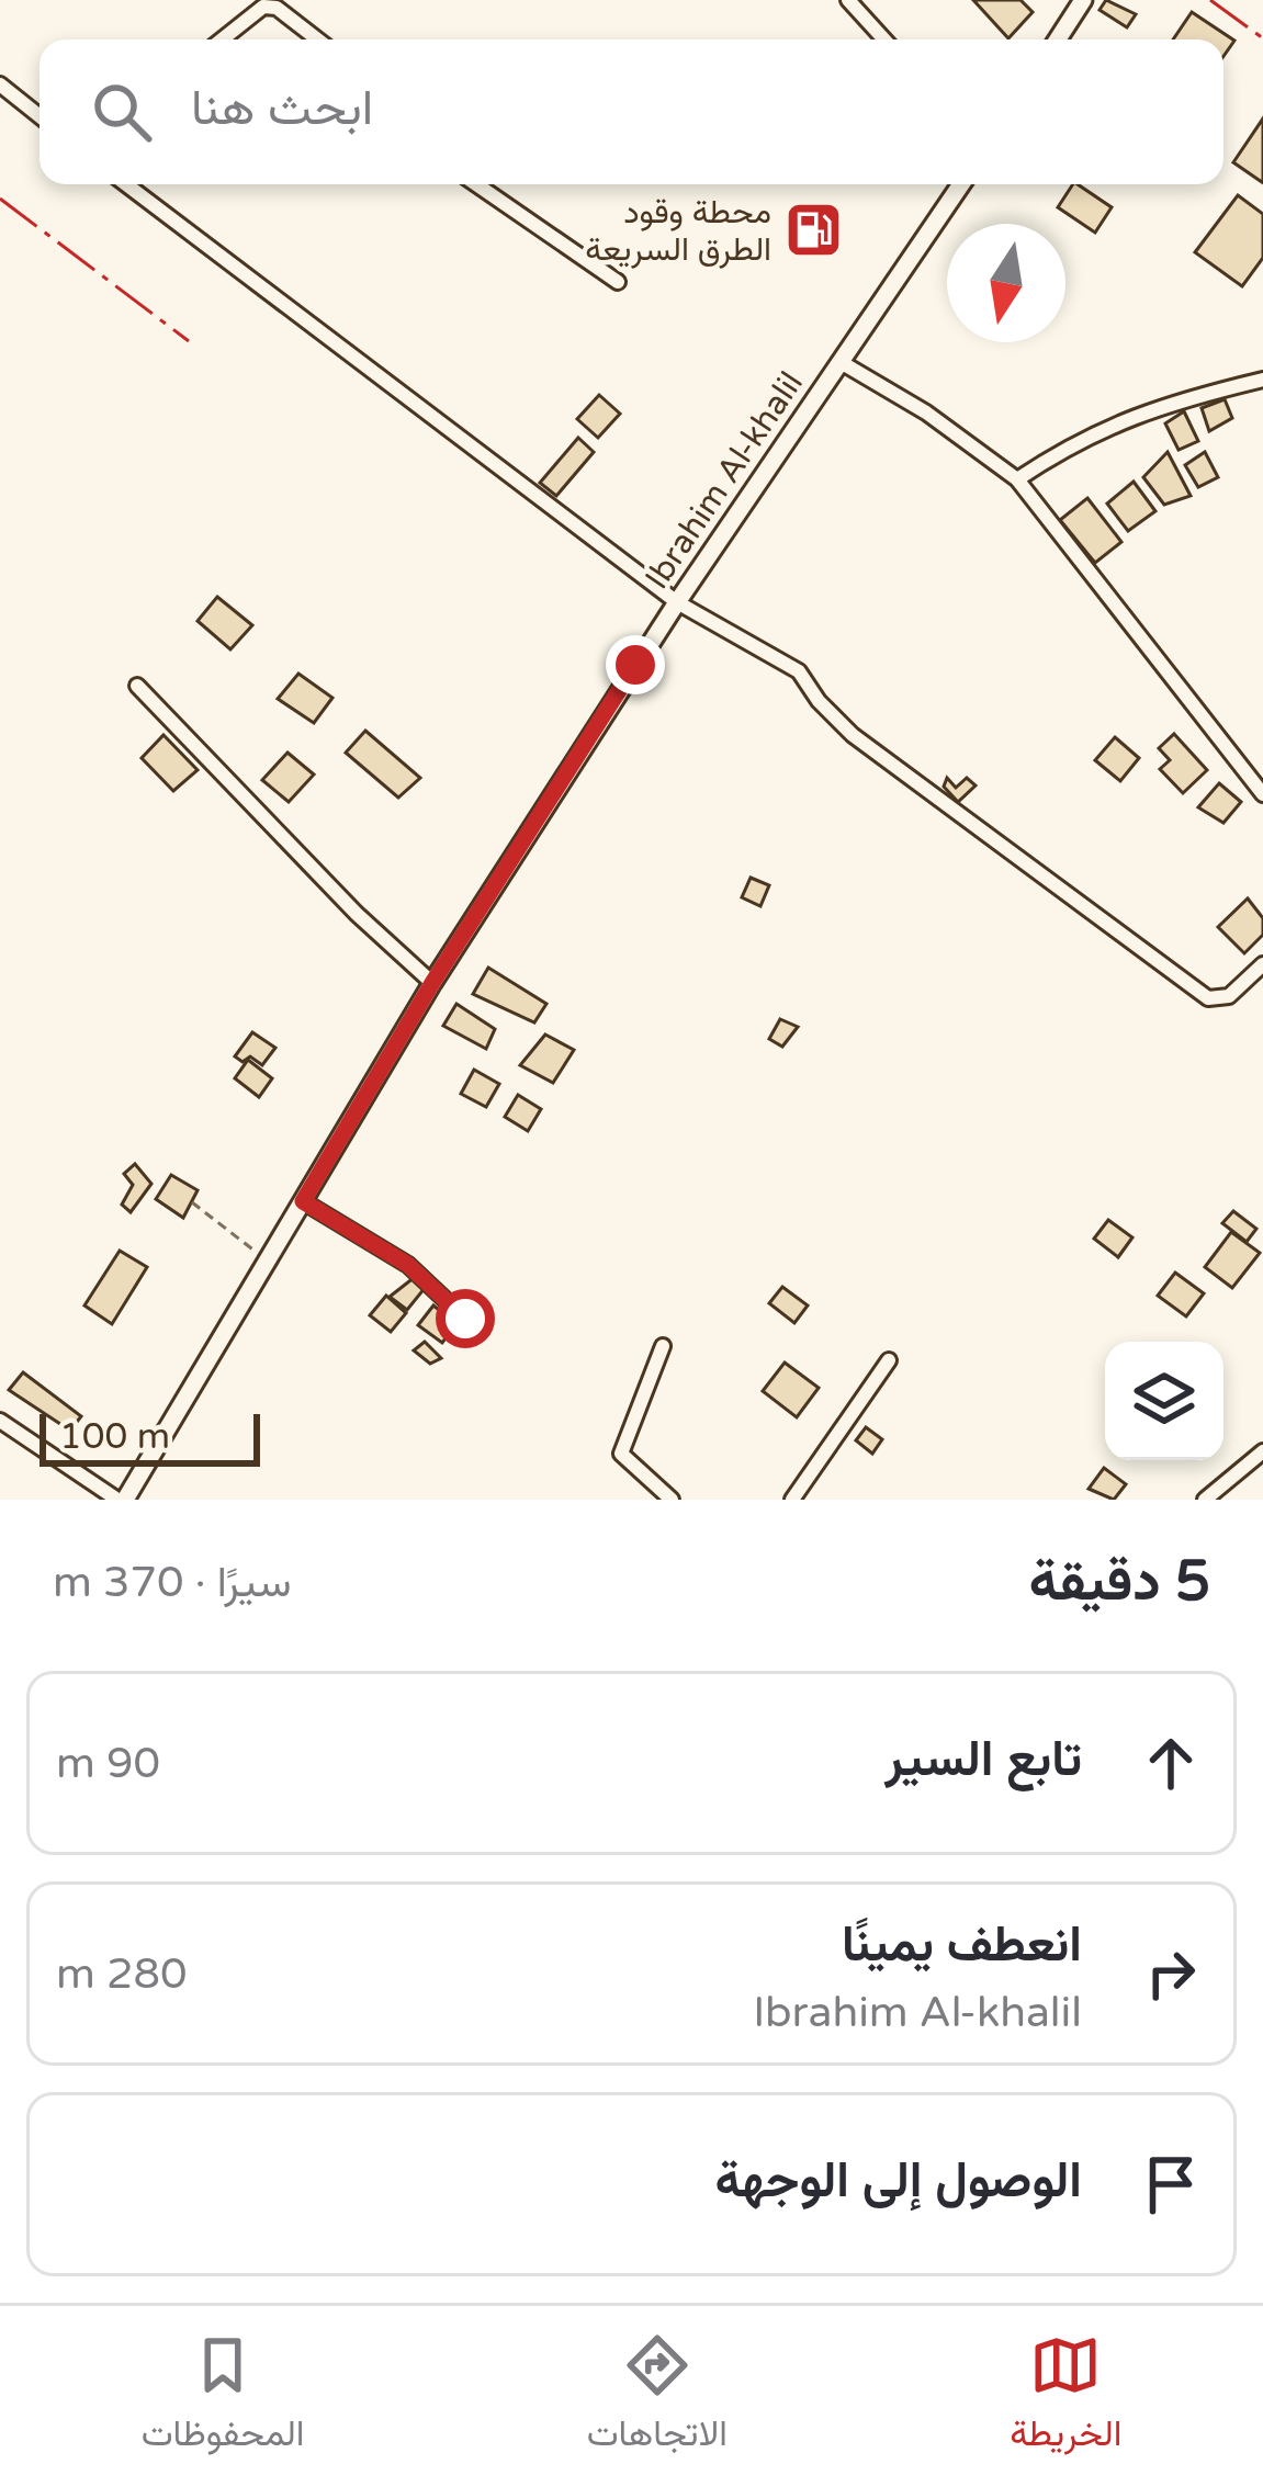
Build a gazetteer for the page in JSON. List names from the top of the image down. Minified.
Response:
{"streets":{"street":["Ibrahim Al-khalil"]},"places":{"fuel station":["محطة وقود الطرق السريعة"]},"scale_bar":"100 m","north":"bottom","page":{"search":"ابحث هنا","scale":"100 m","heading":["5 دقيقة","سيرًا · 370 m"],"list":[["تابع السير","90 m"],["انعطف يمينًا","Ibrahim Al-khalil","280 m"],"الوصول إلى الوجهة"],"nav":["الخريطة","الاتجاهات","المحفوظات"]}}
